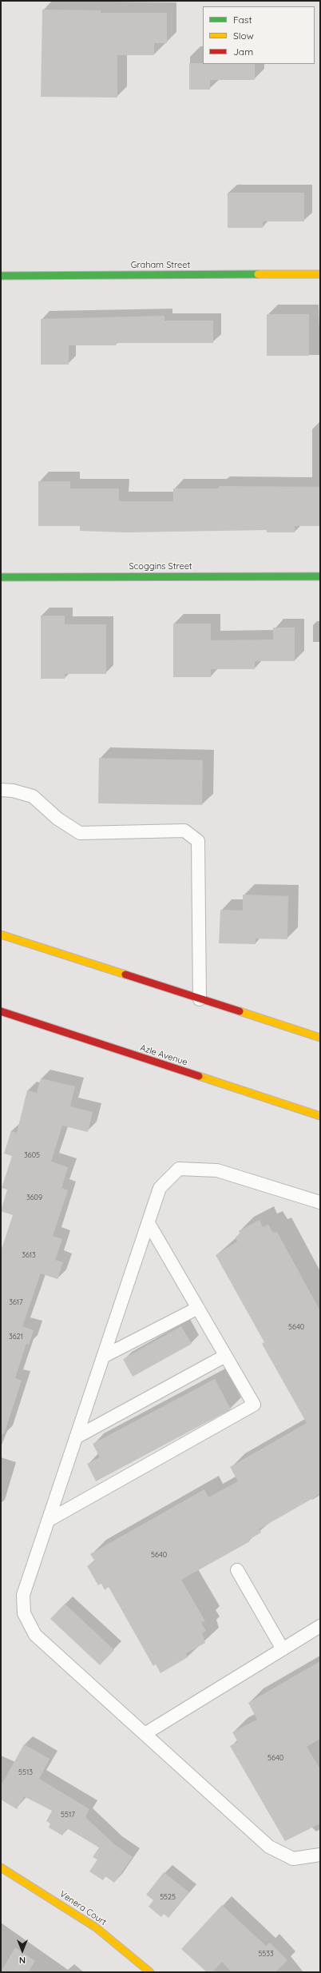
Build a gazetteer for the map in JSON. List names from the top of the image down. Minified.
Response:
{"streets":{"street":["Graham Street","Scoggins Street","Azle Avenue","Venera Court"]},"house_numbers":["3605","3609","3613","3617","5640","3621","5640","5640","5513","5517","5525","5533"],"legend":["Fast","Slow","Jam"],"north":"bottom"}
